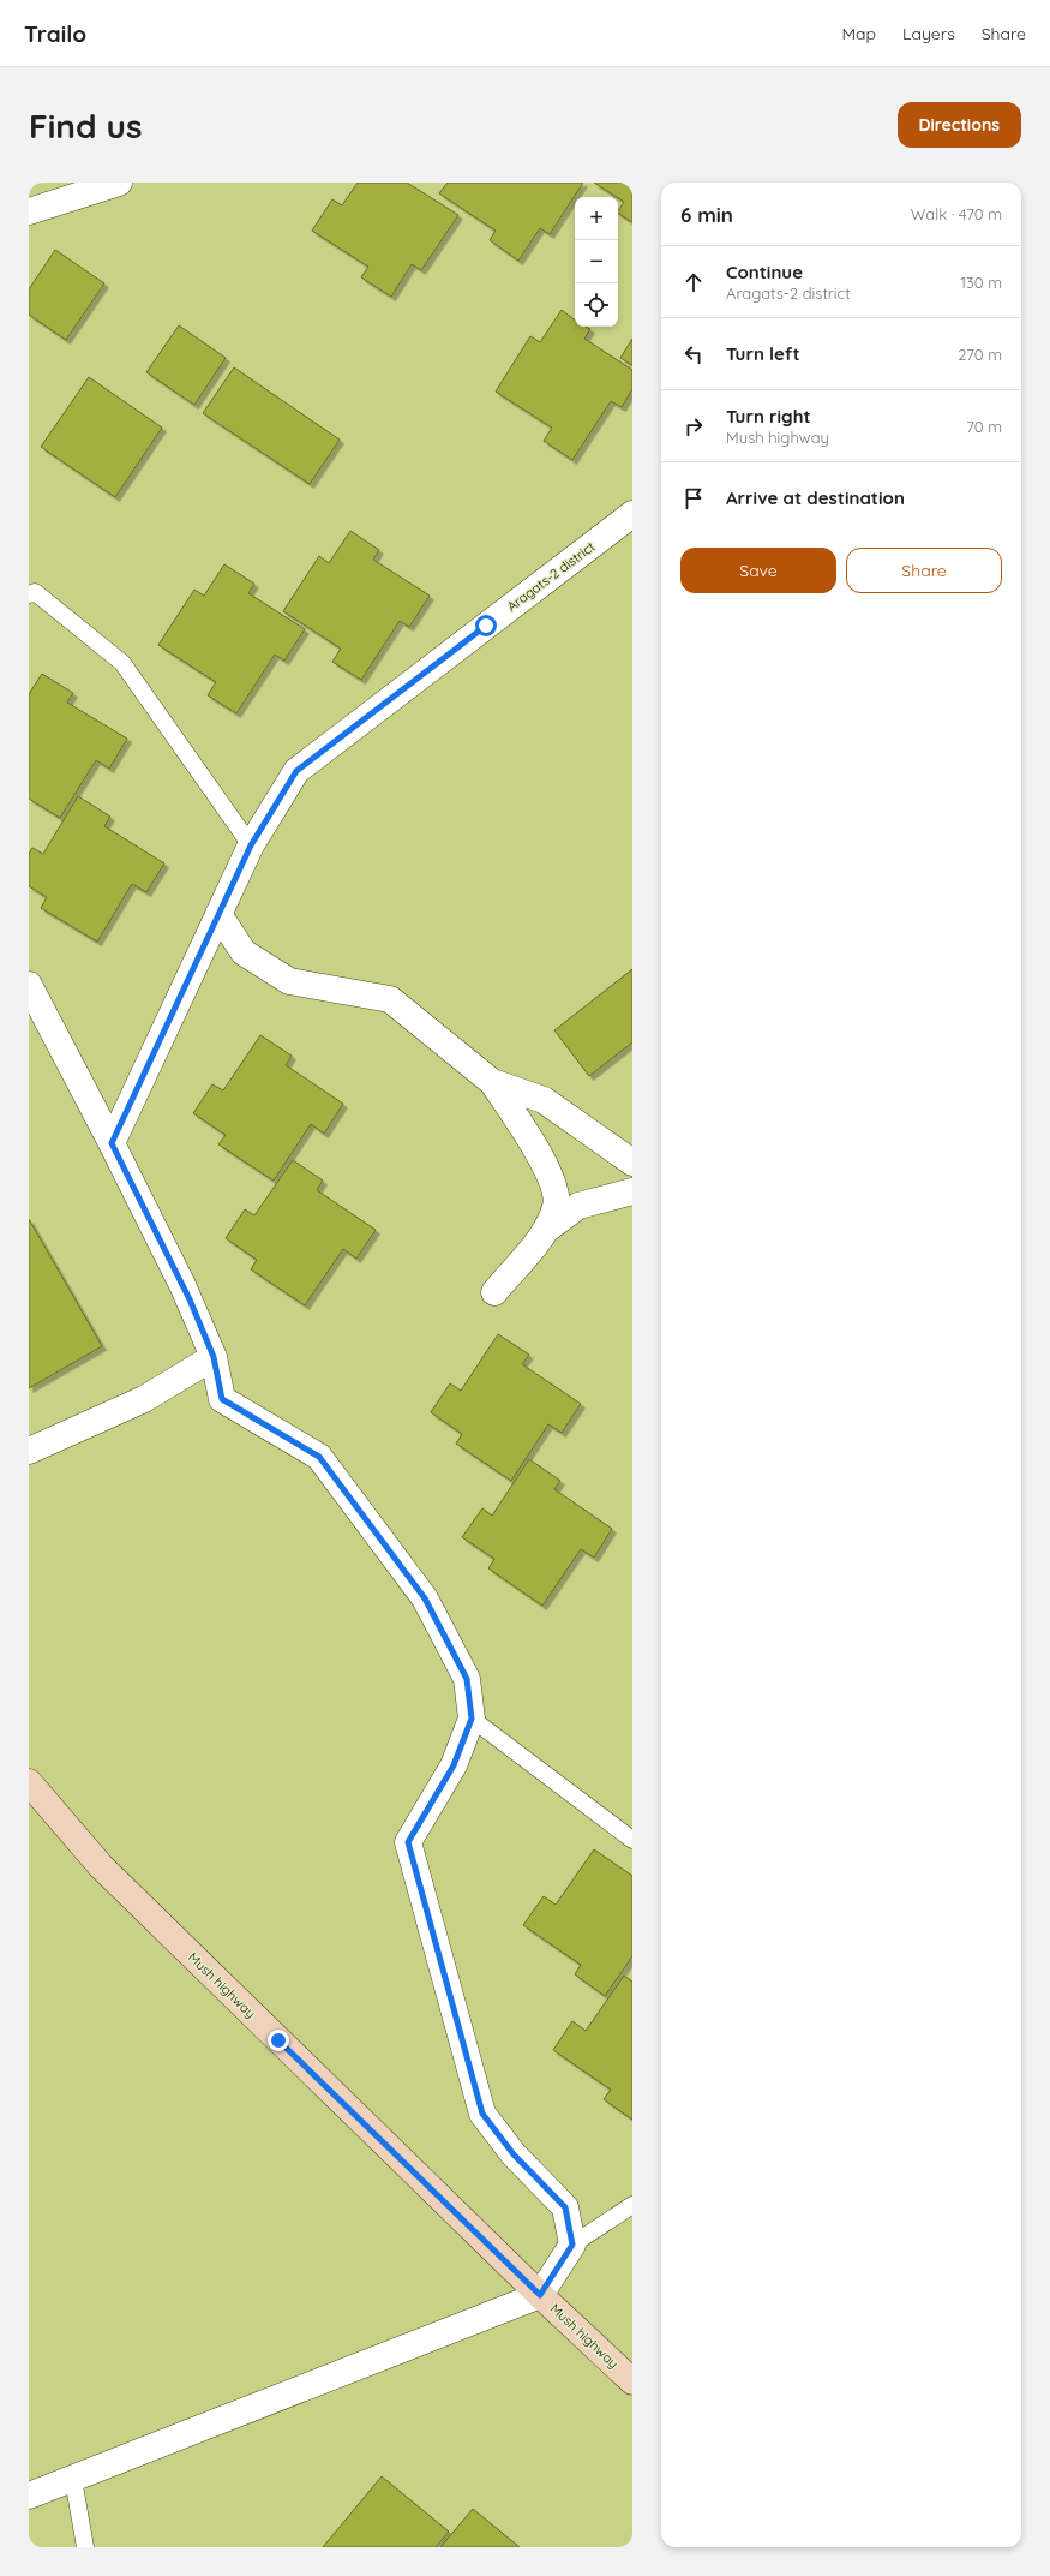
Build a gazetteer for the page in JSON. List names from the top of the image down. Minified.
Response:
{"streets":{"street":["Aragats-2 district","Mush highway"]},"page":{"header":"Trailo","nav":["Map","Layers","Share"],"buttons":["Directions",["Save","Share"]],"title":"Find us","heading":["6 min","Walk · 470 m"],"map_buttons":["+","−"],"list":[["Continue","Aragats-2 district","130 m"],["Turn left","270 m"],["Turn right","Mush highway","70 m"],"Arrive at destination"]}}
